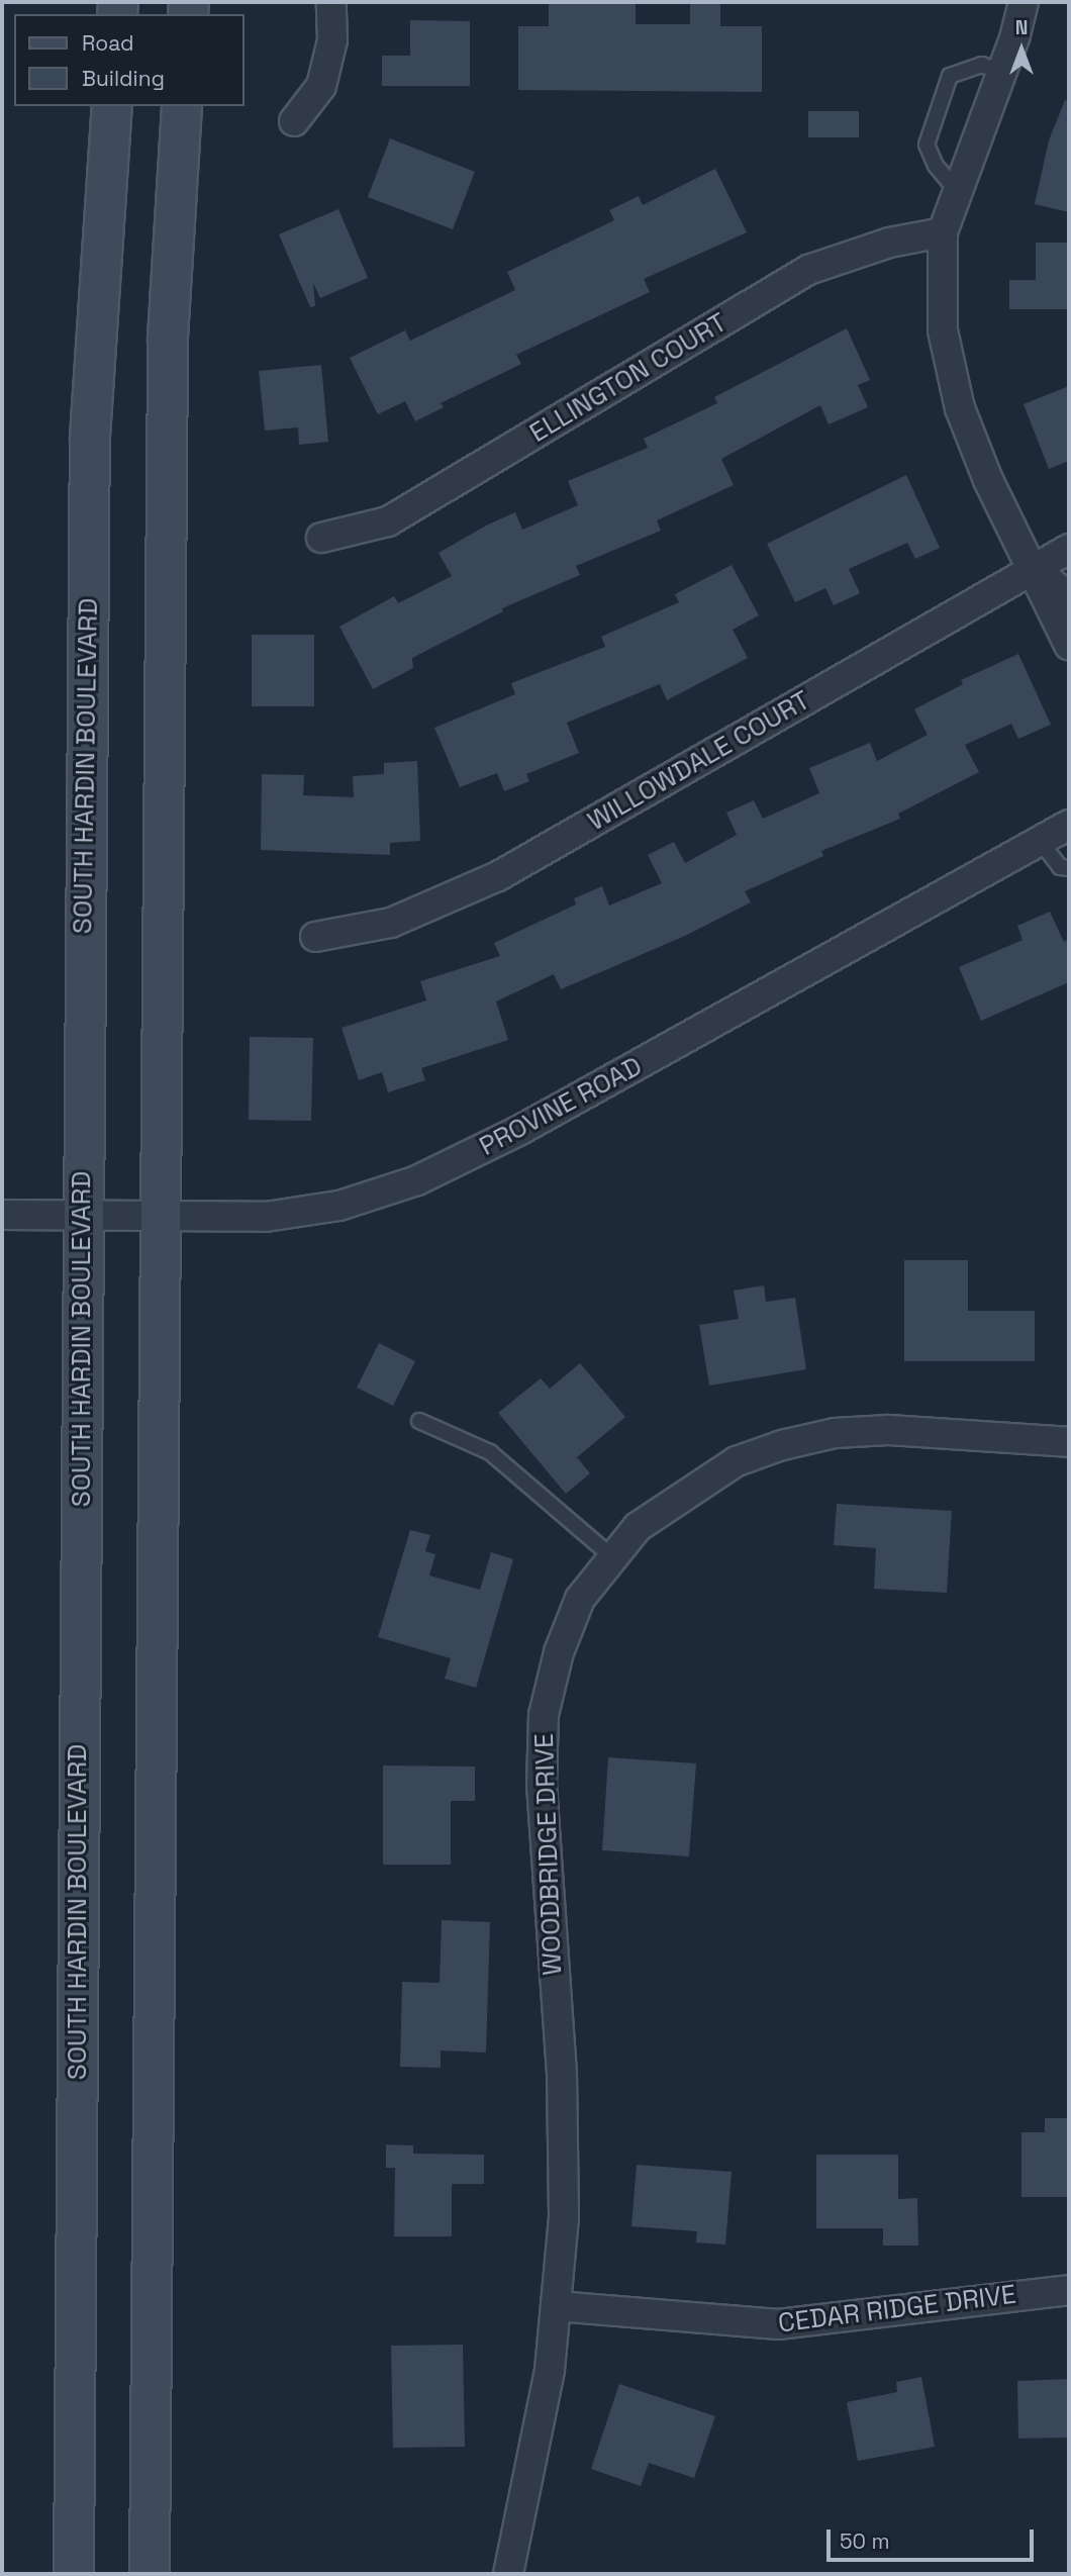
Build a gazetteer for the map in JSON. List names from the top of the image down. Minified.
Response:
{"streets":{"main road":["SOUTH HARDIN BOULEVARD"],"street":["ELLINGTON COURT","WILLOWDALE COURT","PROVINE ROAD","WOODBRIDGE DRIVE","CEDAR RIDGE DRIVE"]},"crossings":[["SOUTH HARDIN BOULEVARD","PROVINE ROAD"],["WOODBRIDGE DRIVE","CEDAR RIDGE DRIVE"]],"legend":["Road","Building"],"scale_bar":"50 m","north":"top"}
